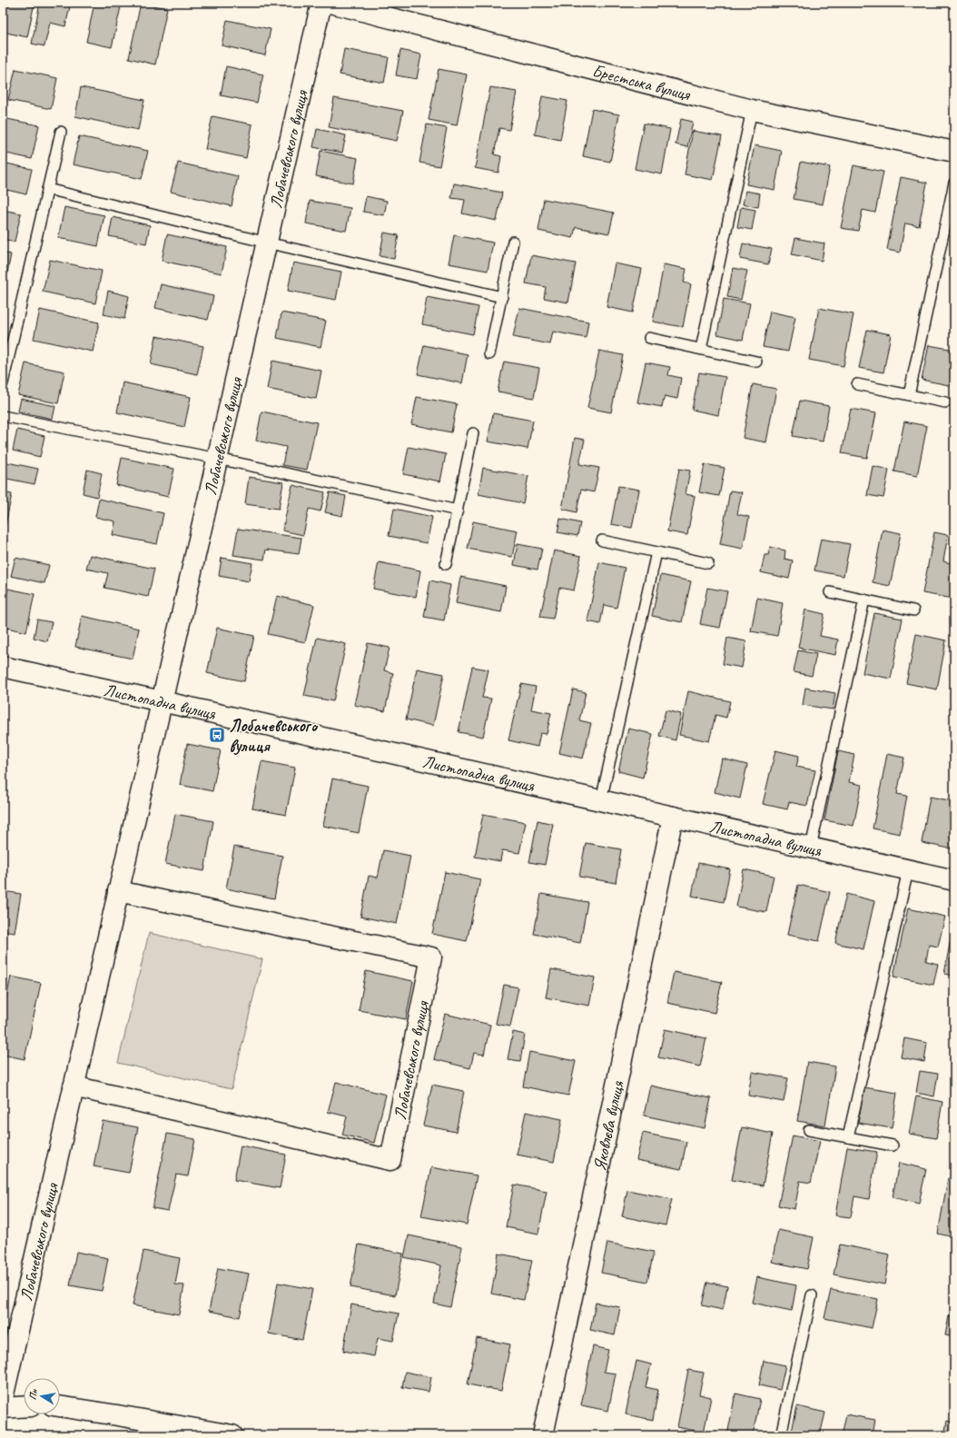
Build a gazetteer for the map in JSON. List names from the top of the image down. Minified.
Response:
{"streets":{"street":["Брестська вулиця","Лобачевського вулиця","Листопадна вулиця","Яковлєва вулиця"]},"crossings":[["Лобачевського вулиця","Листопадна вулиця"],["Листопадна вулиця","Яковлєва вулиця"]],"places":{"bus stop":["Лобачевського вулиця"]},"north":"left"}
